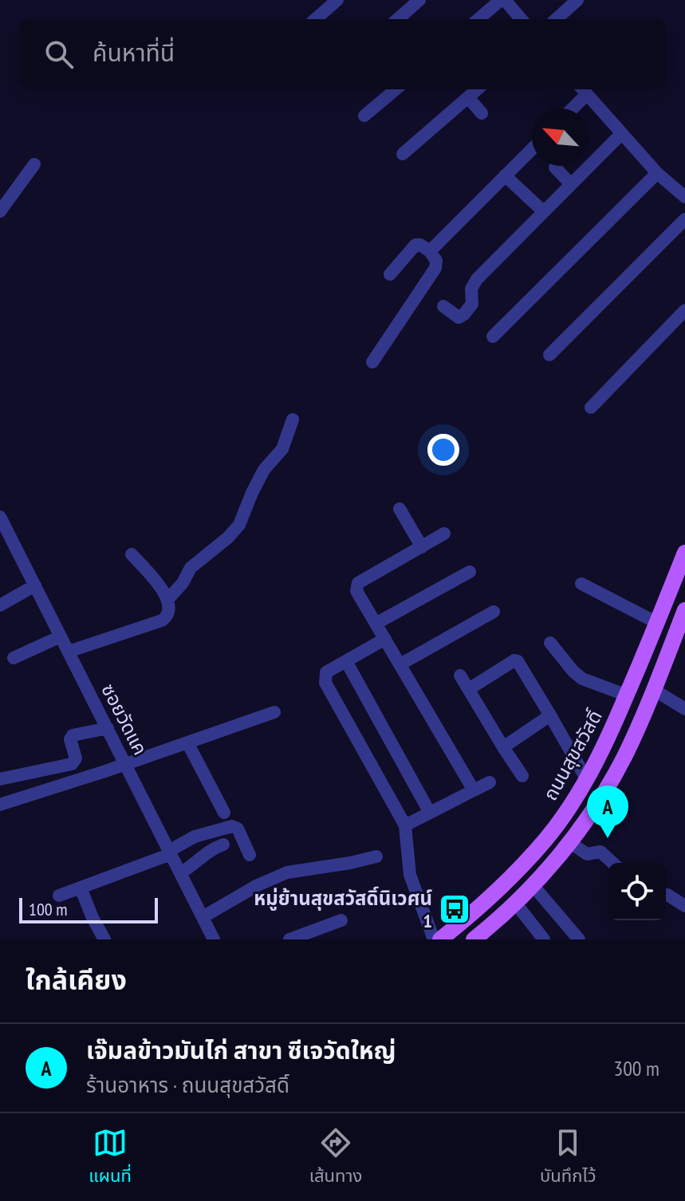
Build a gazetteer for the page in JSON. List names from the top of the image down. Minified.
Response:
{"streets":{"main road":["ถนนสุขสวัสดิ์"],"street":["ซอยวัดแค"]},"places":{"bus stop":["หมู่ย้านสุขสวัสดิ์นิเวศน์ 1"]},"scale_bar":"100 m","north":"top left","page":{"search":"ค้นหาที่นี่","pins":"A","scale":"100 m","heading":"ใกล้เคียง","list":[{"mark":"A","name":"เจ๊มลข้าวมันไก่ สาขา ซีเจวัดใหญ่","note":"ร้านอาหาร · ถนนสุขสวัสดิ์","value":"300 m"}],"nav":["แผนที่","เส้นทาง","บันทึกไว้"]}}
